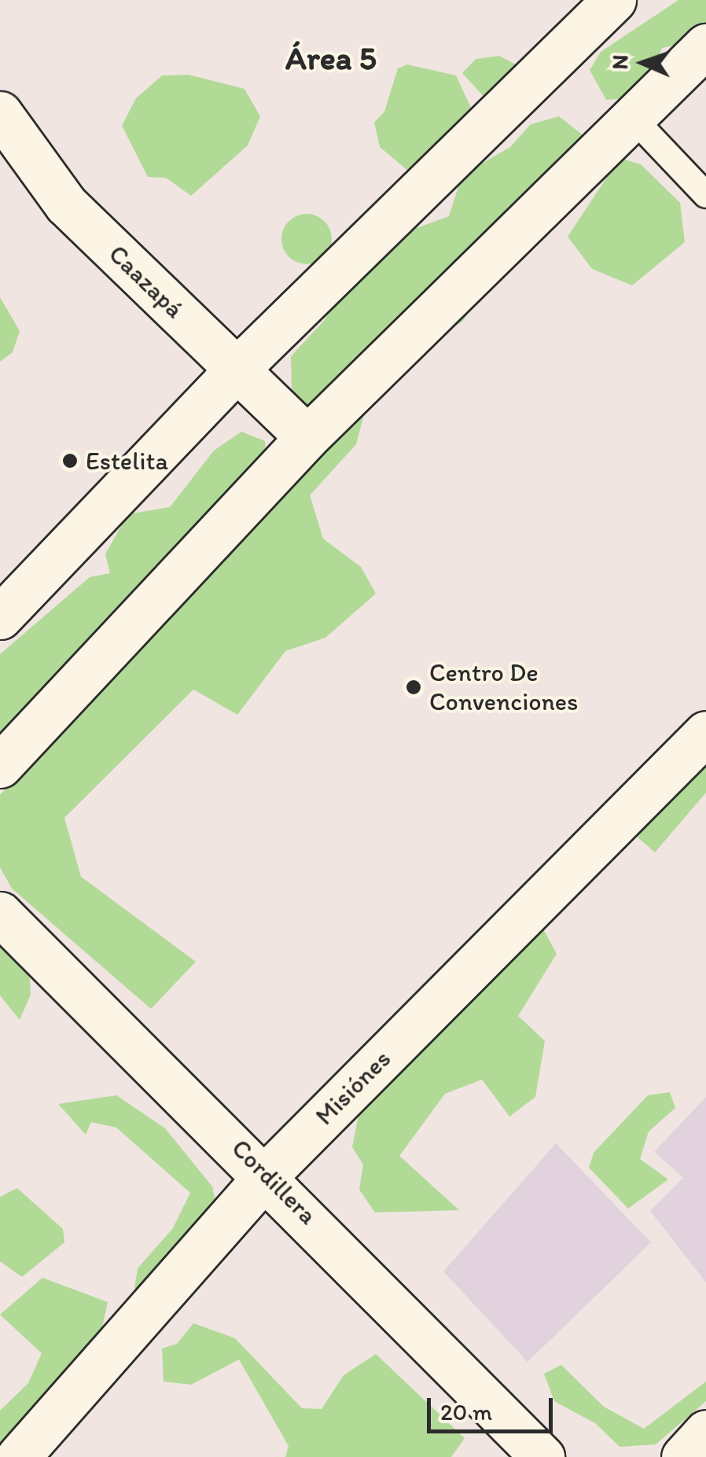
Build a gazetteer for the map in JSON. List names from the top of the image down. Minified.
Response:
{"streets":{"street":["Caazapá","Misiónes","Cordillera"]},"crossings":[["Misiónes","Cordillera"]],"districts":["Área 5"],"places":["Estelita","Centro De Convenciones"],"scale_bar":"20 m","north":"left"}
